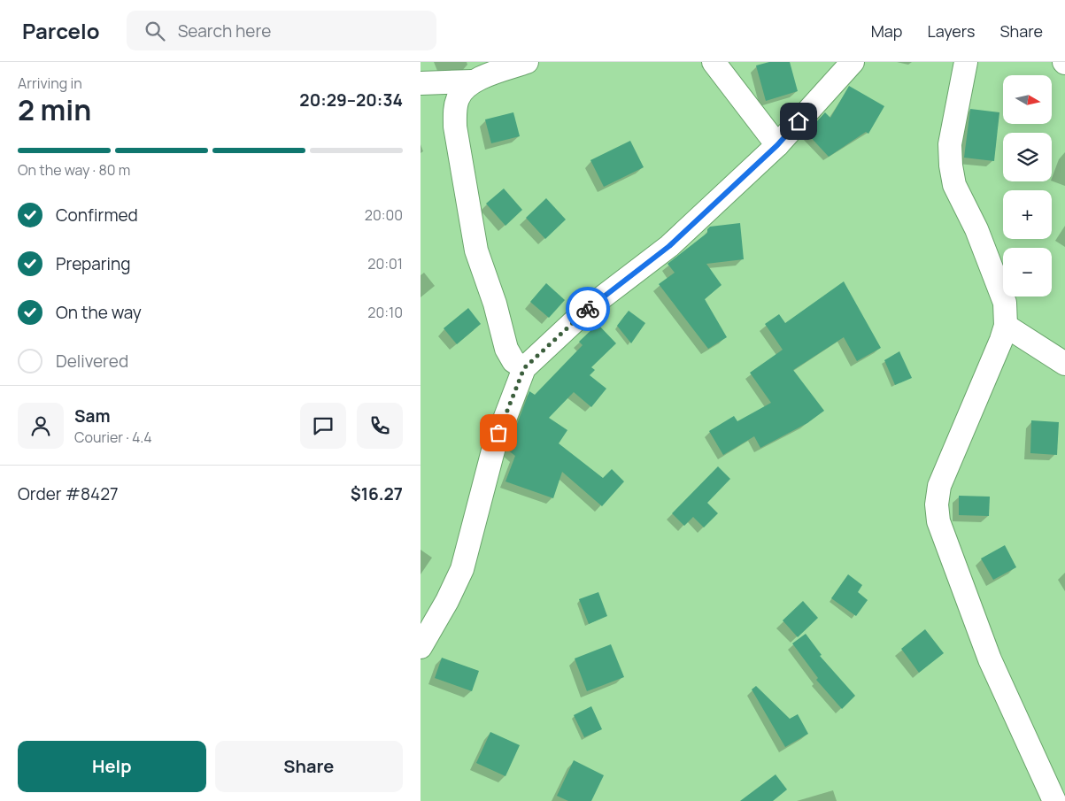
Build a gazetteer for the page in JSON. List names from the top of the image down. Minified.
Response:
{"north":"right","page":{"header":"Parcelo","search":"Search here","nav":["Map","Layers","Share"],"heading":["2 min","Arriving in","20:29–20:34"],"panel":["Sam","Courier · 4.4","Order #8427","$16.27"],"map_buttons":["+","−"],"bar":"On the way · 80 m","list":[["Confirmed","20:00"],["Preparing","20:01"],["On the way","20:10"],"Delivered"],"buttons":["Help","Share"]}}
